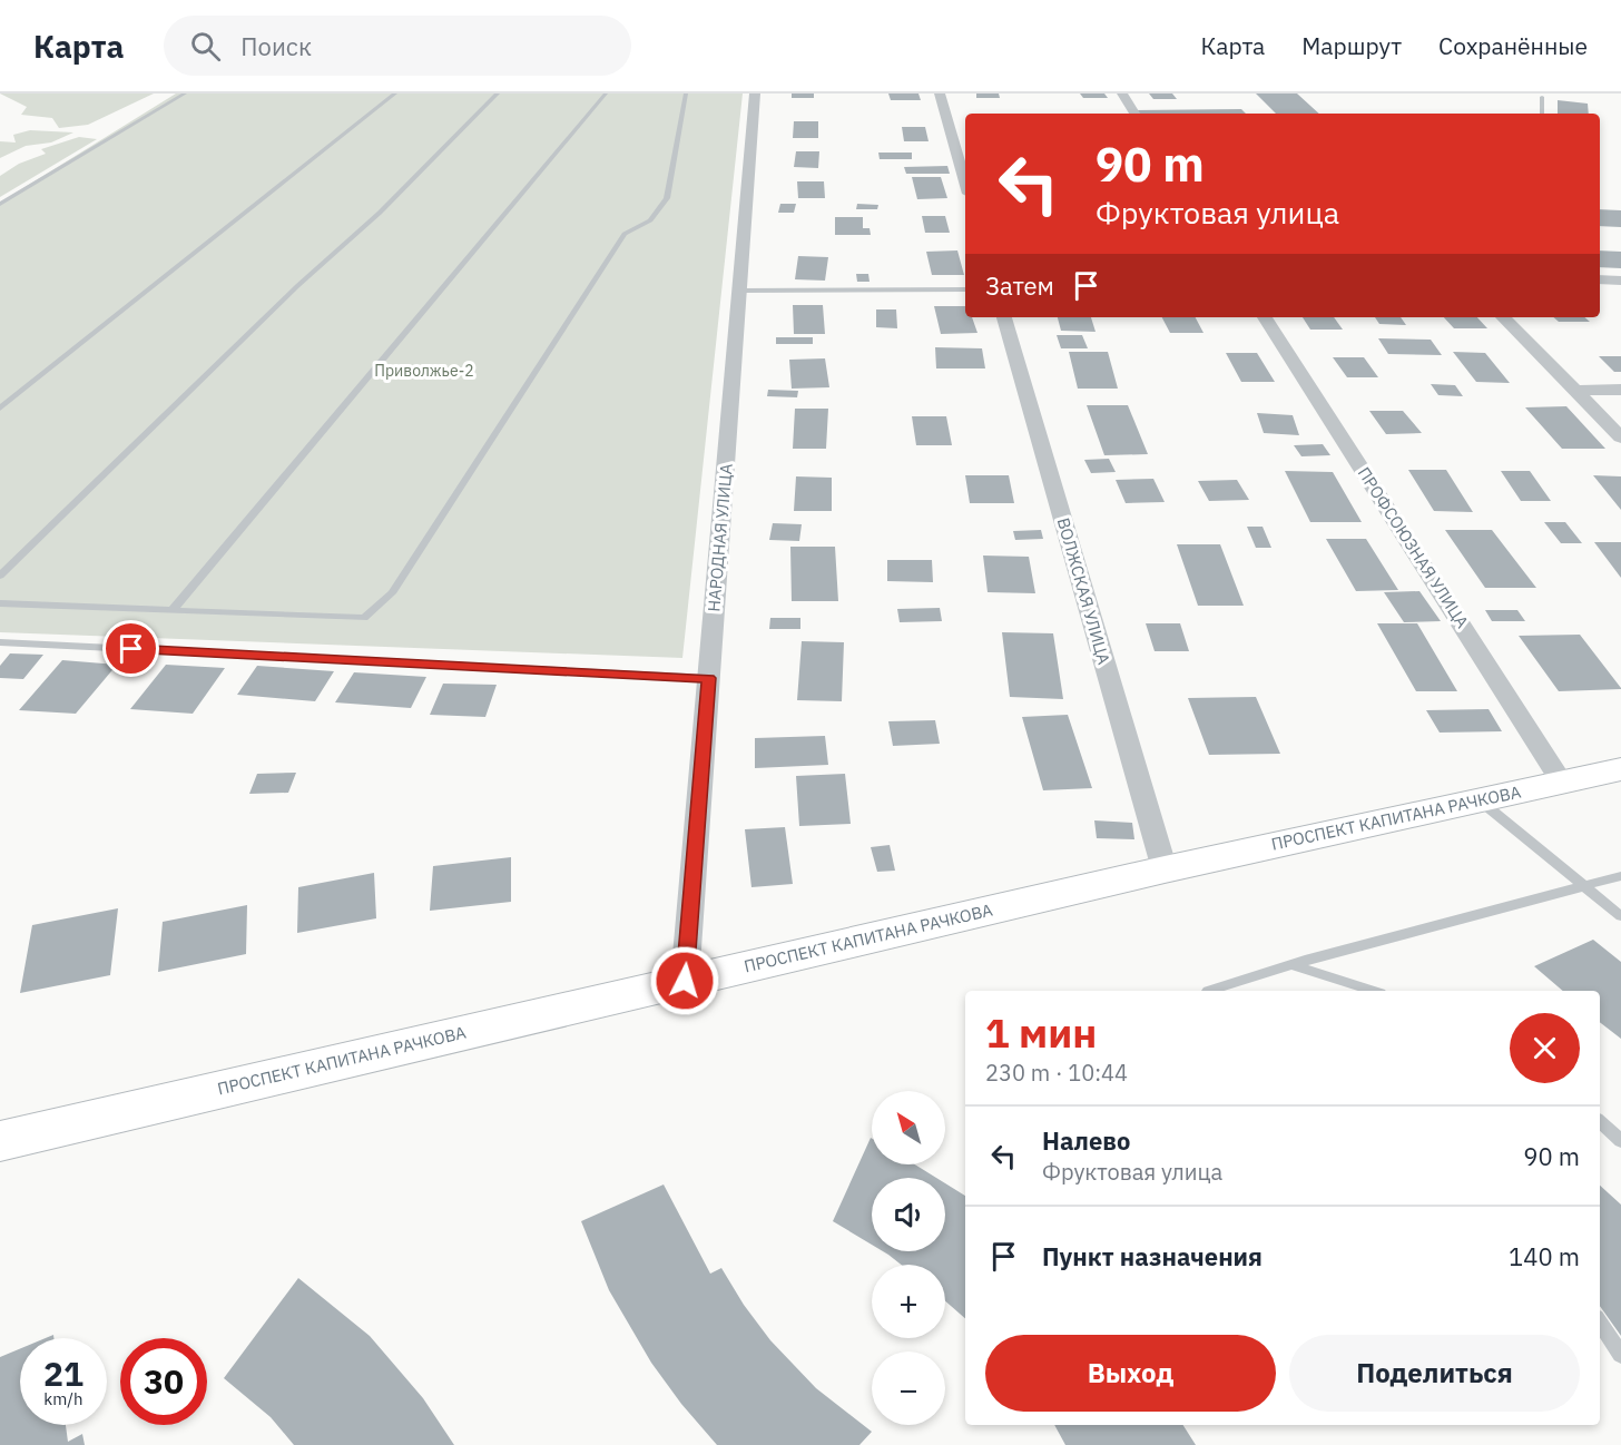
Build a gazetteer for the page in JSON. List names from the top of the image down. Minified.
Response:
{"streets":{"street":["НАРОДНАЯ УЛИЦА","ПРОФСОЮЗНАЯ УЛИЦА","ВОЛЖСКАЯ УЛИЦА","ПРОСПЕКТ КАПИТАНА РАЧКОВА"]},"crossings":[["НАРОДНАЯ УЛИЦА","ПРОСПЕКТ КАПИТАНА РАЧКОВА"],["ПРОФСОЮЗНАЯ УЛИЦА","ПРОСПЕКТ КАПИТАНА РАЧКОВА"],["ВОЛЖСКАЯ УЛИЦА","ПРОСПЕКТ КАПИТАНА РАЧКОВА"]],"parks":["Приволжье-2"],"north":"top left","page":{"header":"Карта","search":"Поиск","nav":["Карта","Маршрут","Сохранённые"],"turn":["90 m","Фруктовая улица"],"then":"Затем","heading":["1 мин","230 m · 10:44"],"map_buttons":["+","−"],"list":[{"name":"Налево","note":"Фруктовая улица","value":"90 m"},{"name":"Пункт назначения","value":"140 m"}],"buttons":["Выход","Поделиться"],"speed":"21 km/h","limit":"30"}}
